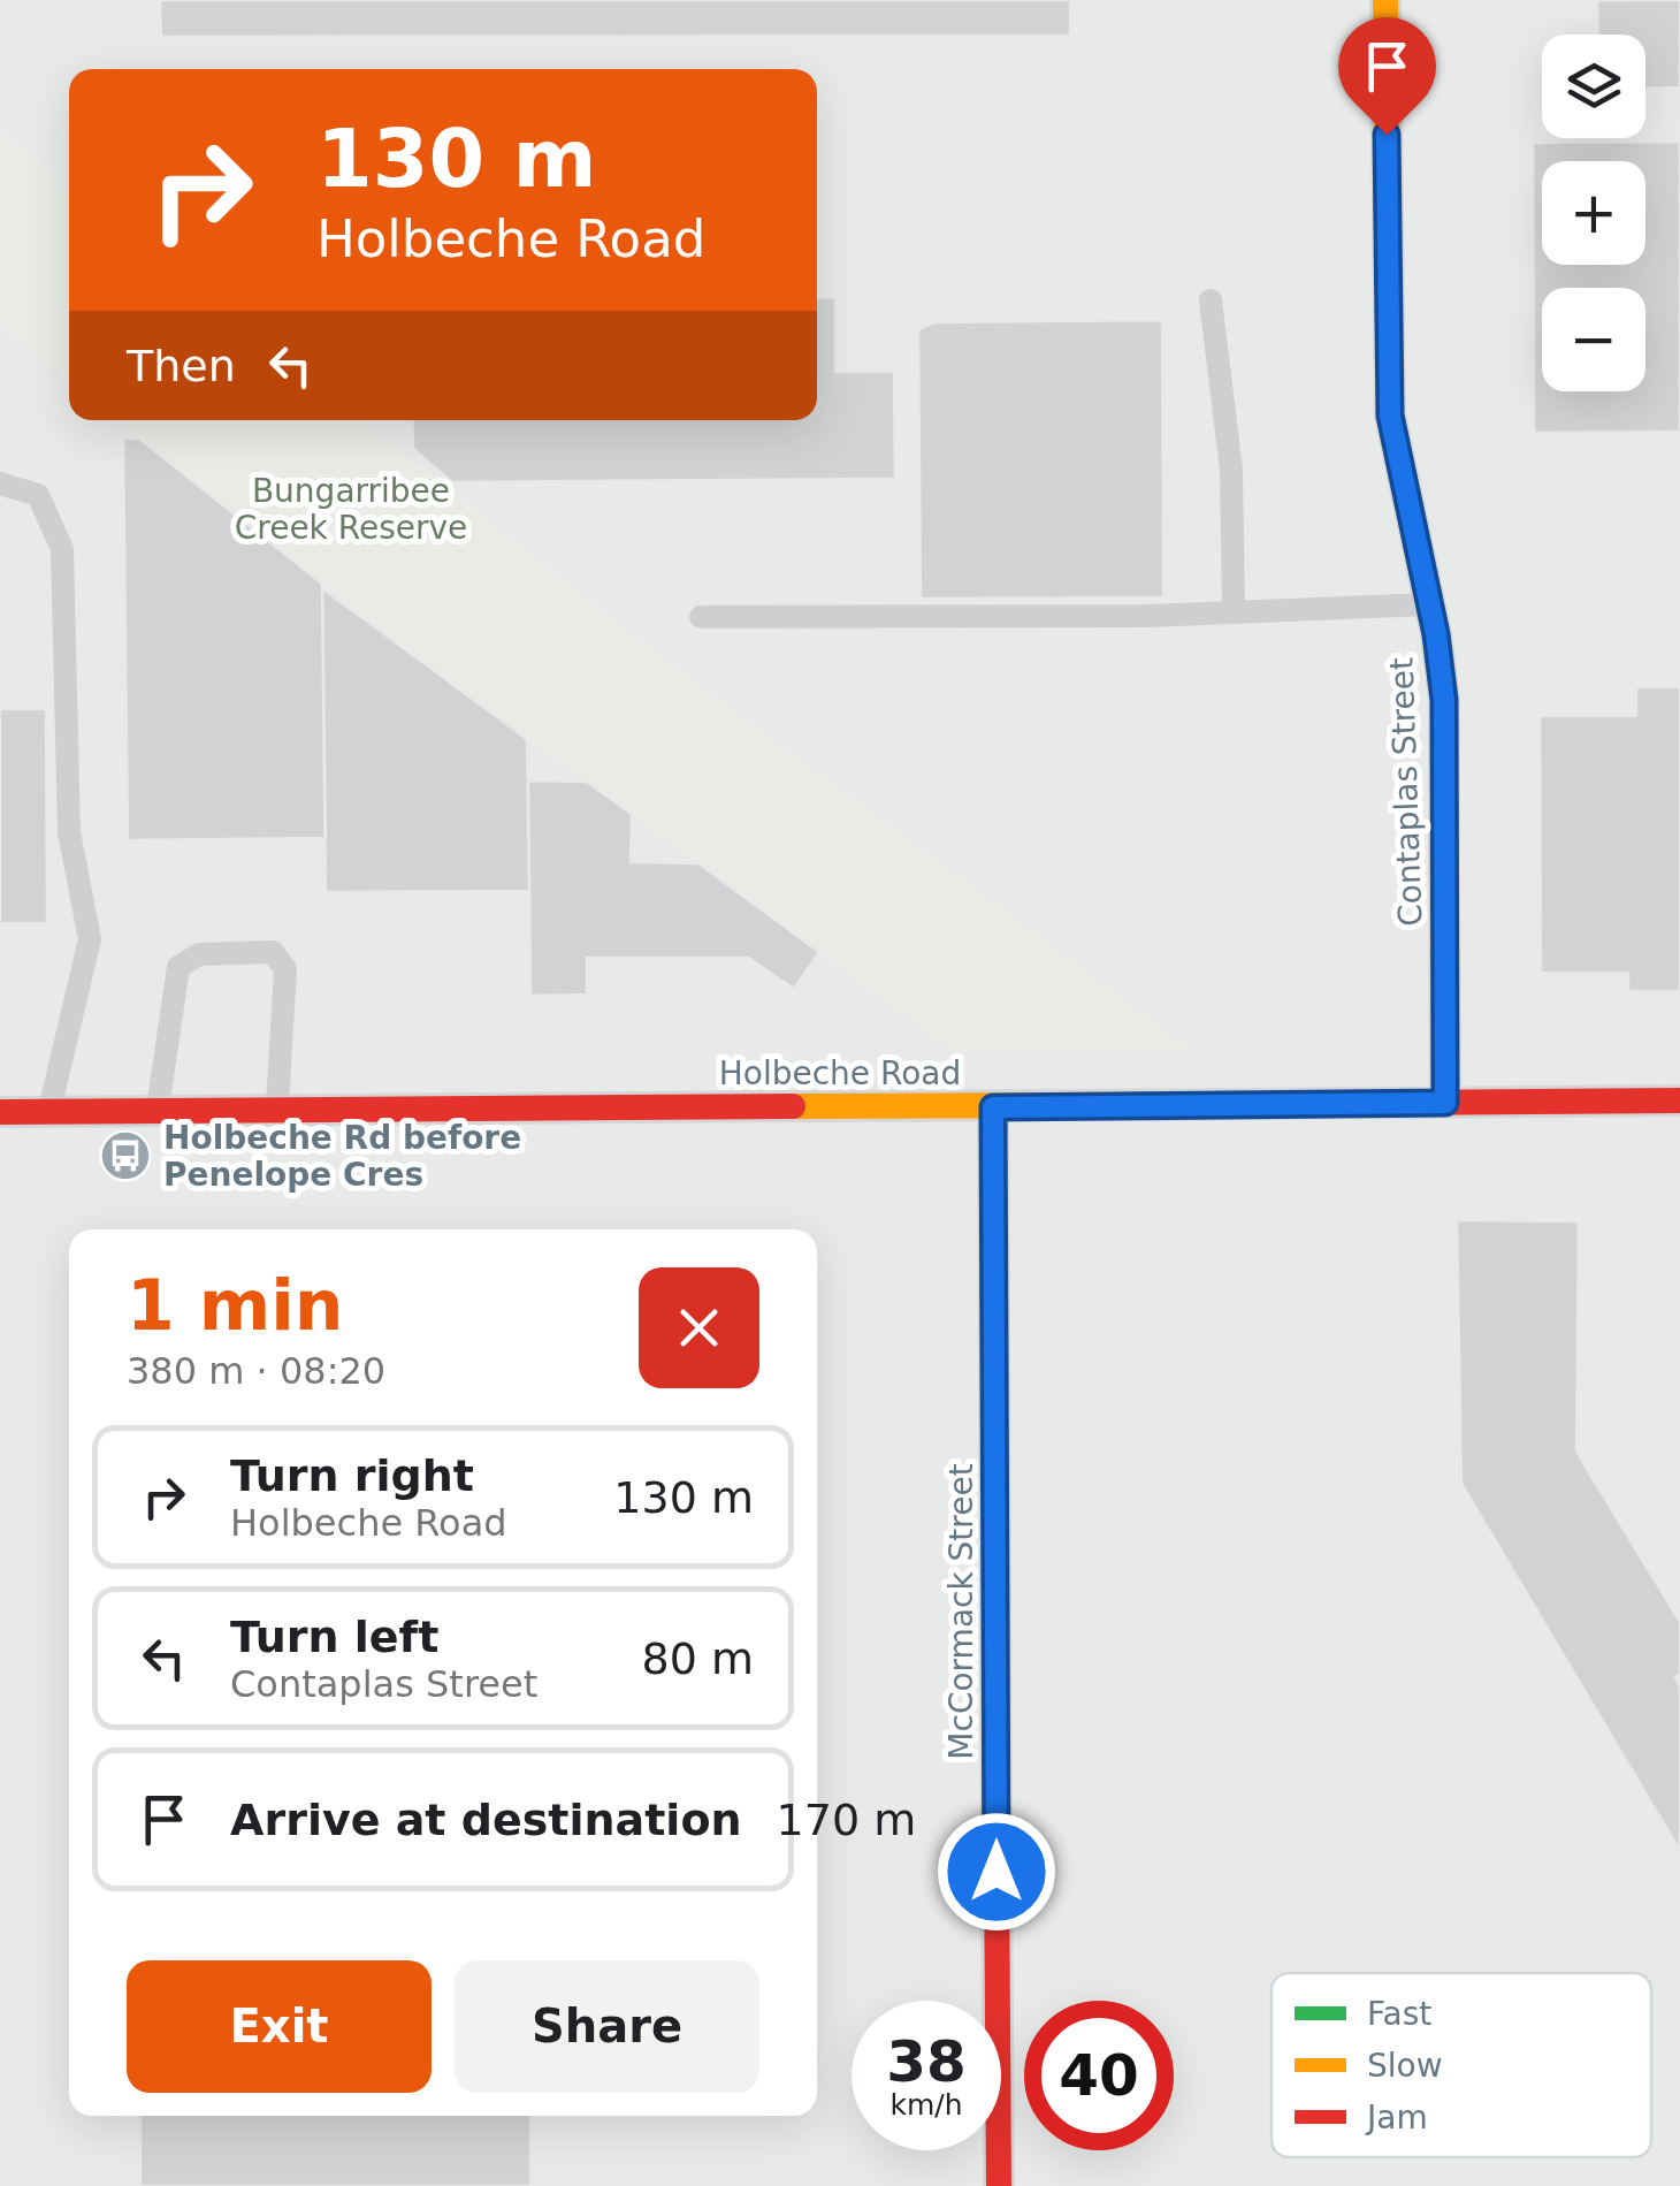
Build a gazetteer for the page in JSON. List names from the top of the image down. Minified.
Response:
{"streets":{"street":["Contaplas Street","Holbeche Road","McCormack Street"]},"crossings":[["Contaplas Street","Holbeche Road"],["Holbeche Road","McCormack Street"]],"parks":["Bungarribee Creek Reserve"],"places":{"bus stop":["Holbeche Rd before Penelope Cres"]},"legend":["Fast","Slow","Jam"],"page":{"map_buttons":["+","−"],"turn":["130 m","Holbeche Road"],"then":"Then","heading":["1 min","380 m · 08:20"],"list":[{"name":"Turn right","note":"Holbeche Road","value":"130 m"},{"name":"Turn left","note":"Contaplas Street","value":"80 m"},{"name":"Arrive at destination","value":"170 m"}],"buttons":["Exit","Share"],"speed":"38 km/h","limit":"40"}}
